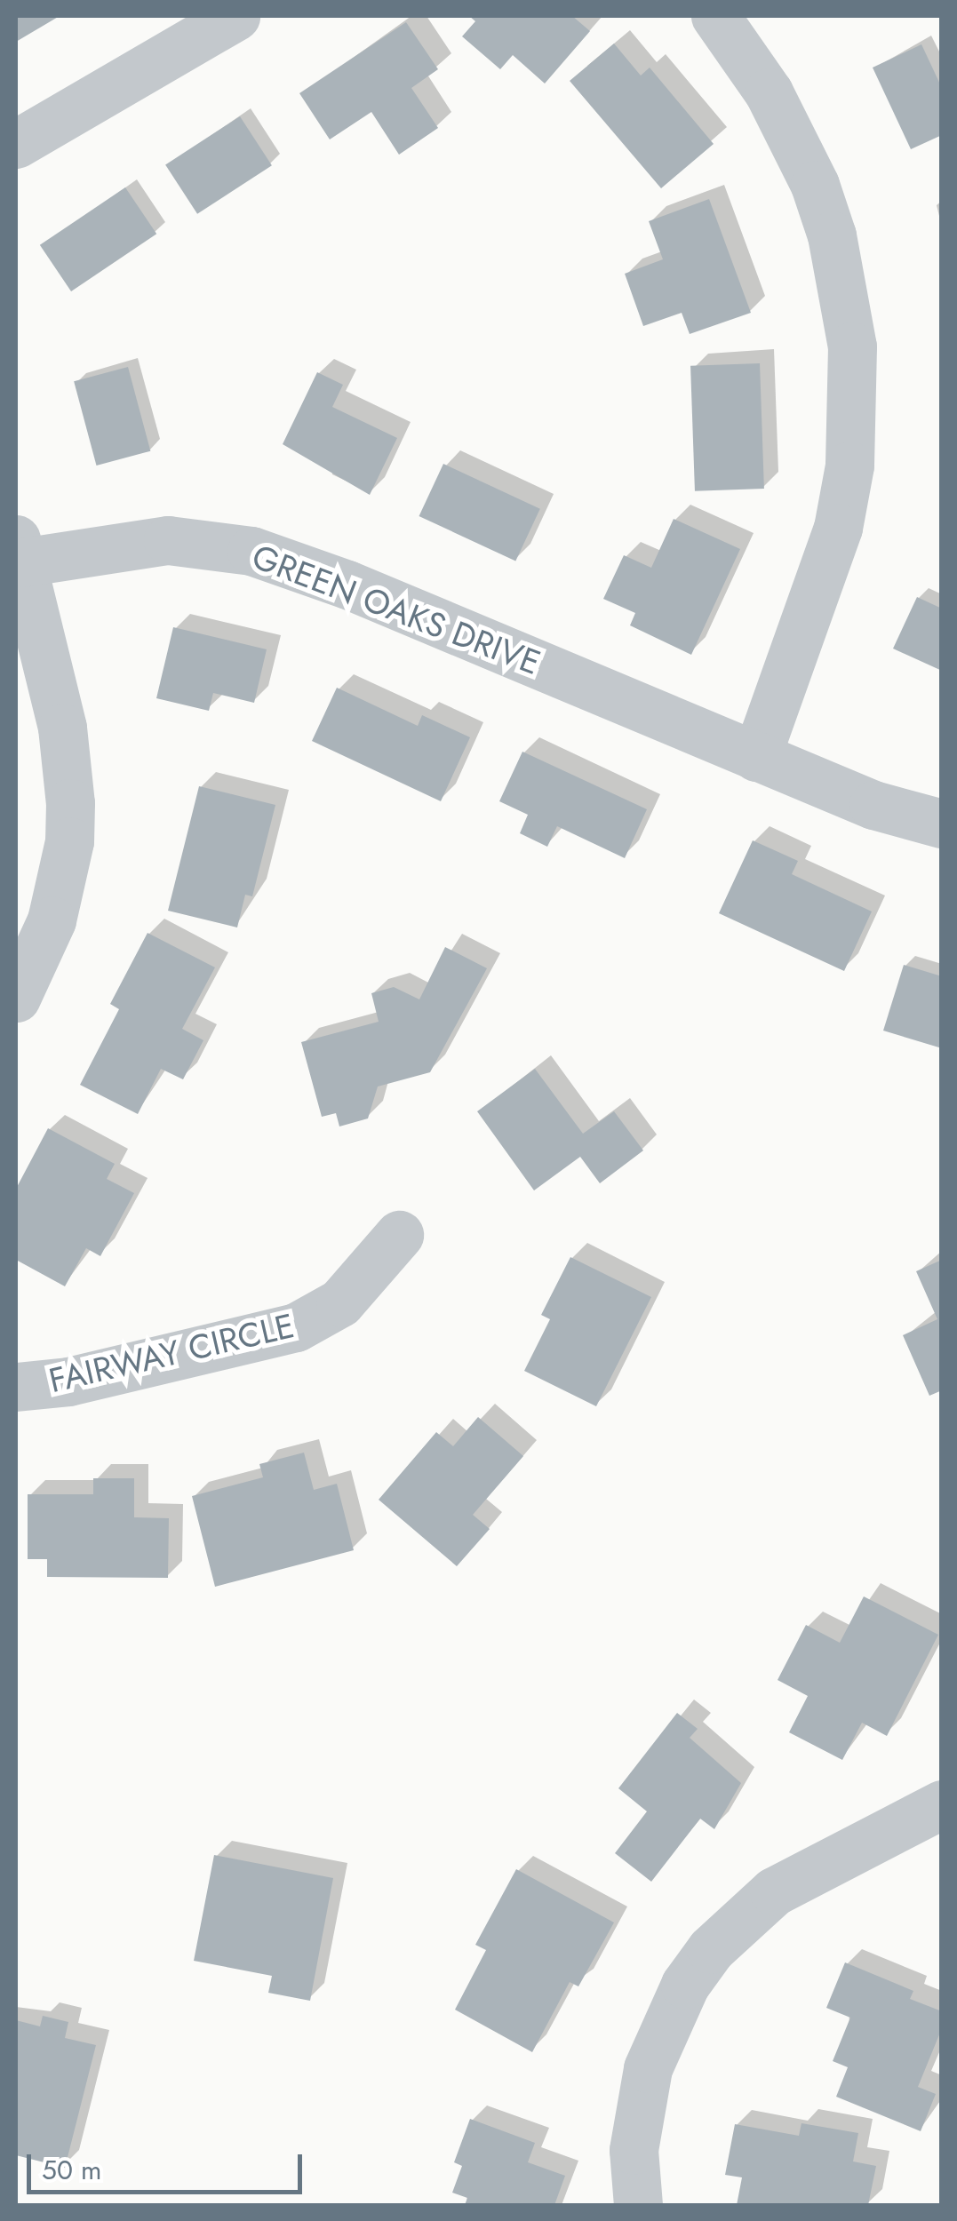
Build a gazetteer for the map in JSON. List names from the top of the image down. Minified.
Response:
{"streets":{"street":["GREEN OAKS DRIVE","FAIRWAY CIRCLE"]},"scale_bar":"50 m"}
